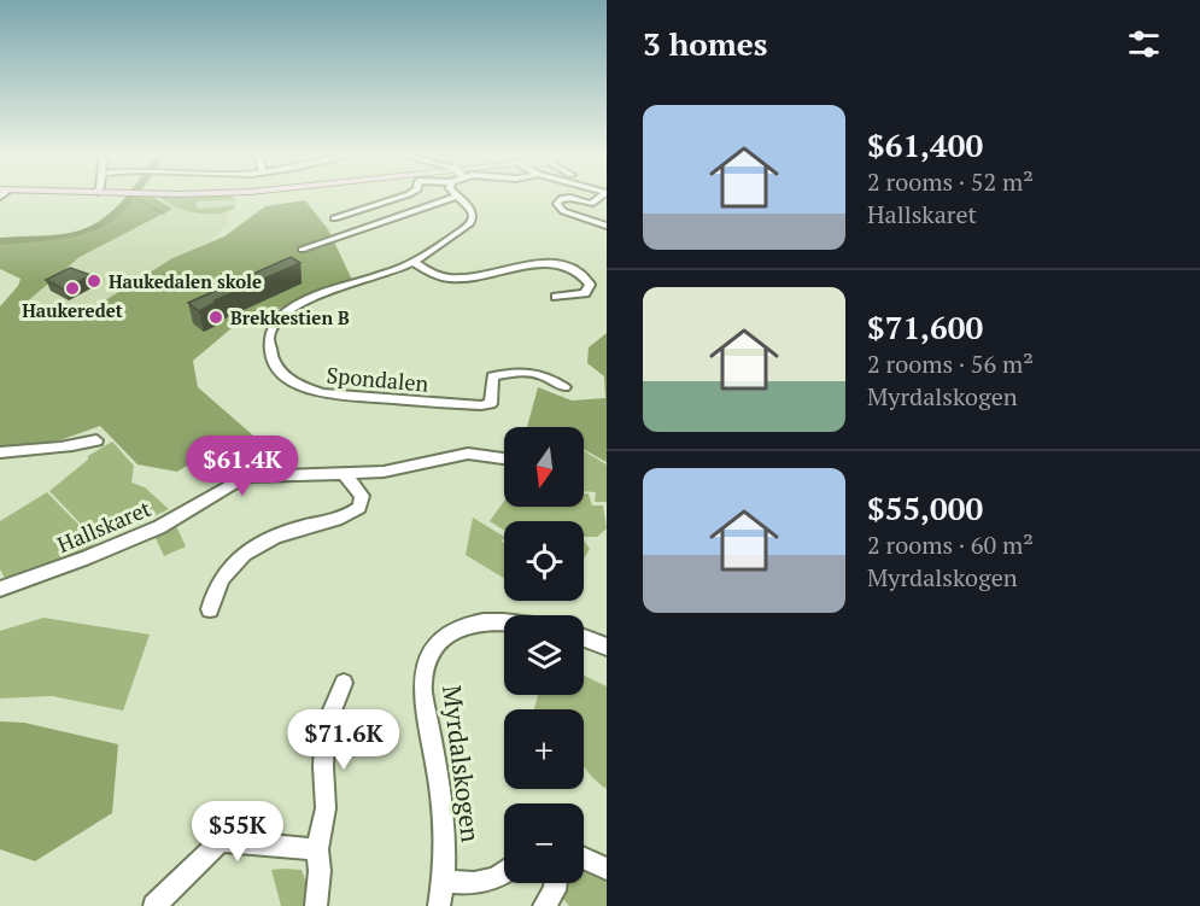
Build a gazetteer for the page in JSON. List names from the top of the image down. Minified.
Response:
{"streets":{"street":["Spondalen","Hallskaret","Myrdalskogen"]},"places":["Haukedalen skole","Haukeredet","Brekkestien B"],"north":"bottom","page":{"heading":"3 homes","list":[{"name":"$61,400","note":"2 rooms · 52 m² · Hallskaret"},{"name":"$71,600","note":"2 rooms · 56 m² · Myrdalskogen"},{"name":"$55,000","note":"2 rooms · 60 m² · Myrdalskogen"}],"map_buttons":["+","−"],"price":["$61.4K","$71.6K","$55K"]}}
